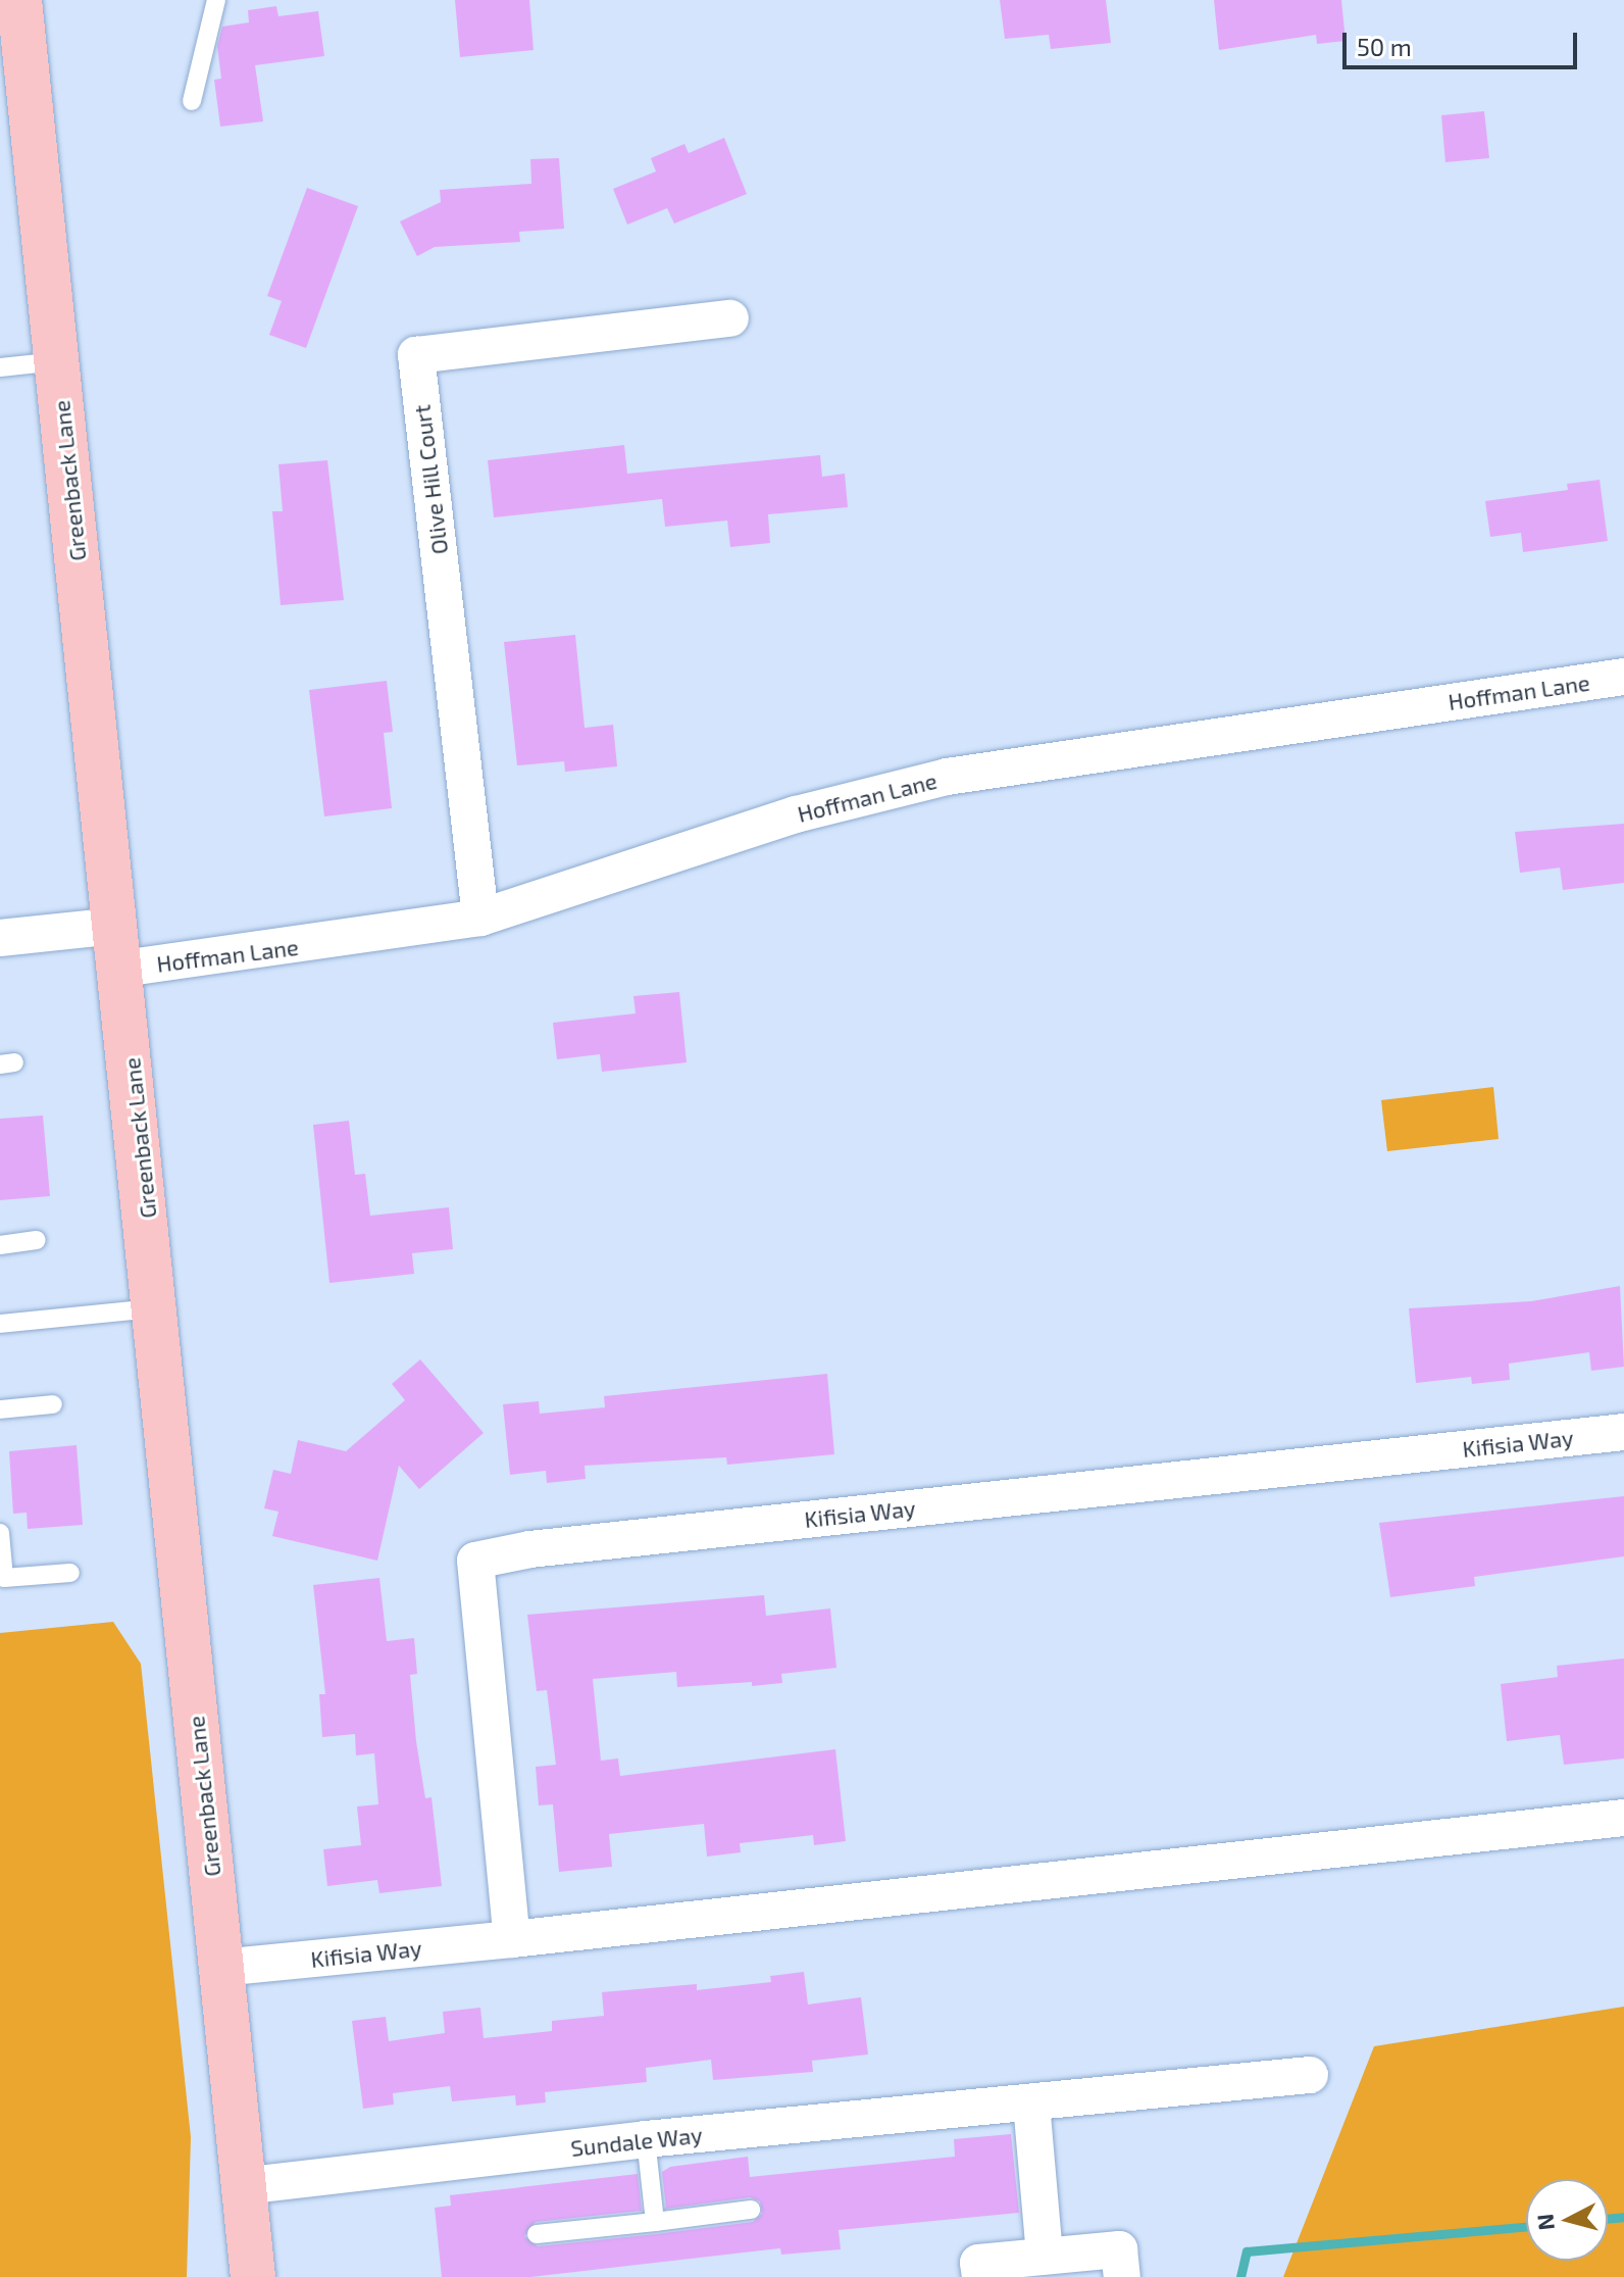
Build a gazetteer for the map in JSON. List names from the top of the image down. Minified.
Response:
{"streets":{"main road":["Greenback Lane"],"street":["Olive Hill Court","Hoffman Lane","Kifisia Way","Sundale Way"]},"crossings":[["Olive Hill Court","Hoffman Lane"],["Greenback Lane","Hoffman Lane"],["Greenback Lane","Kifisia Way"],["Greenback Lane","Sundale Way"]],"scale_bar":"50 m","north":"left"}
